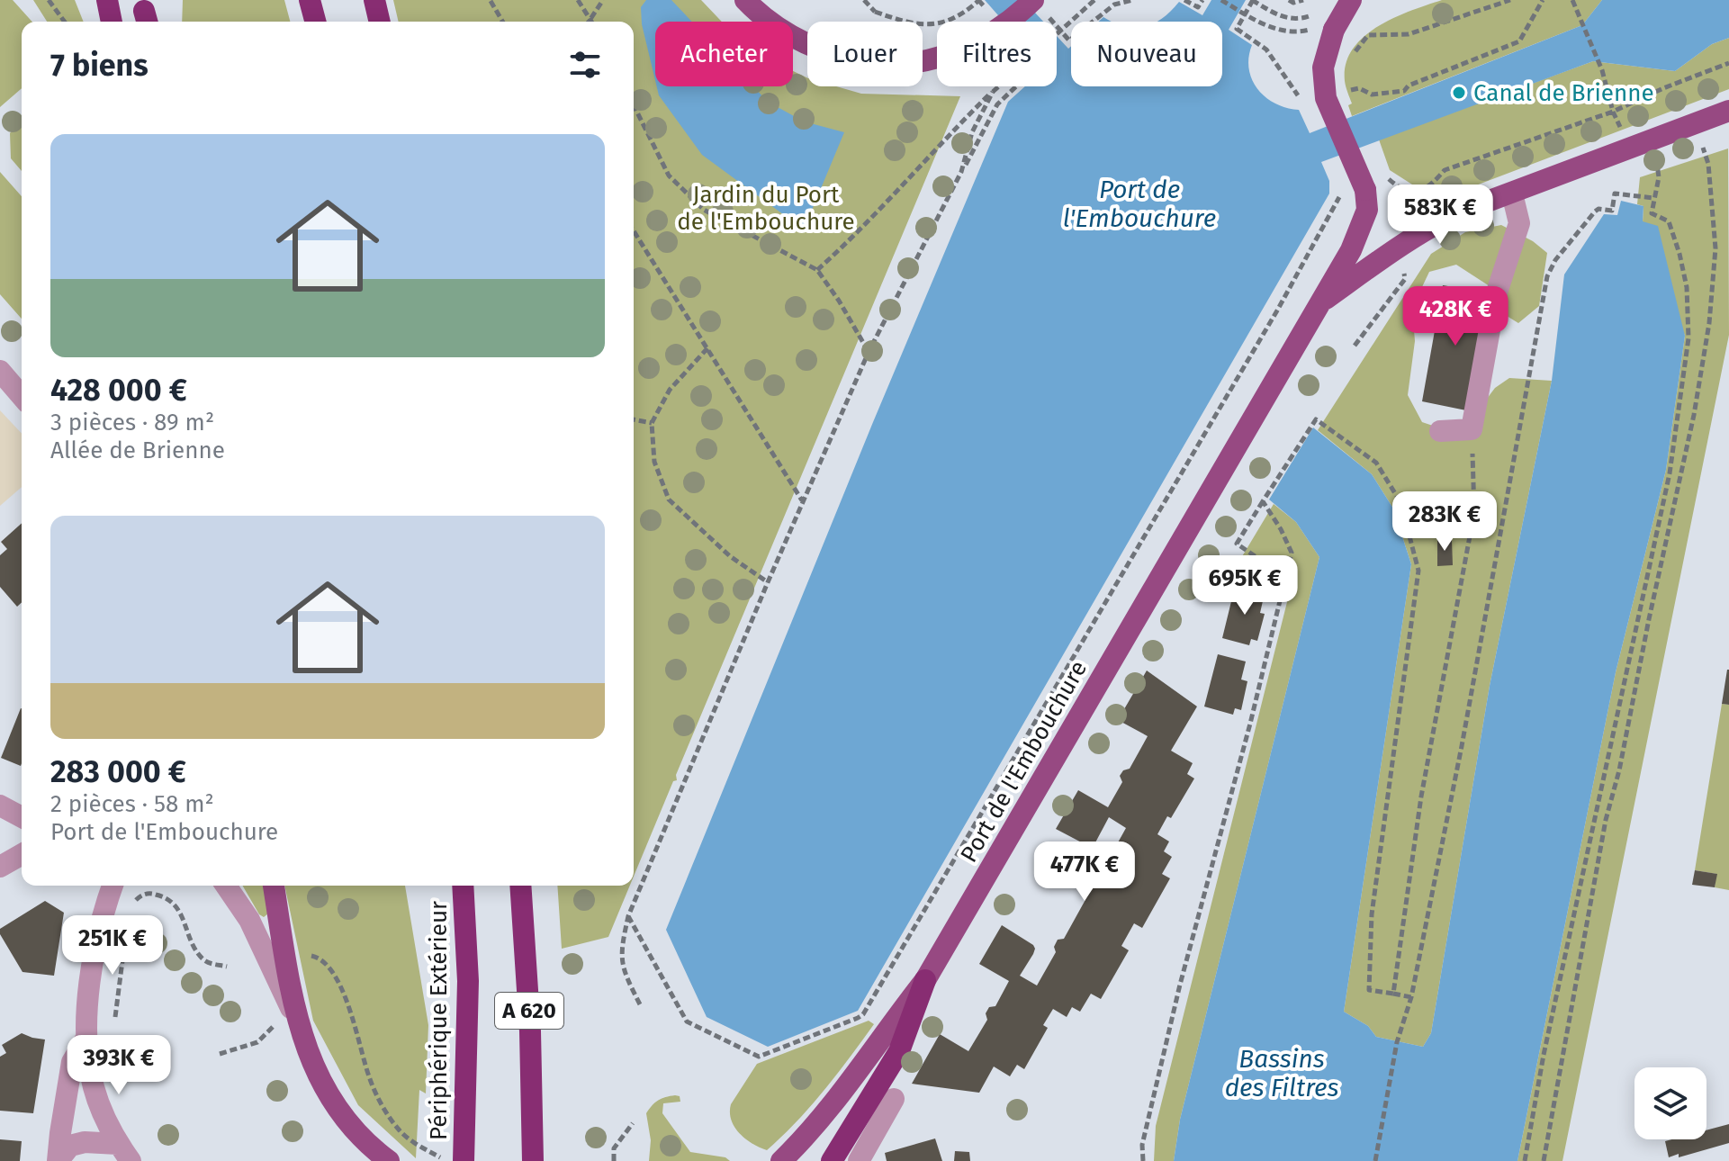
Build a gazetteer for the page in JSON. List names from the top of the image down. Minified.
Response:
{"streets":{"highway":["A 620","Périphérique Extérieur"],"main road":["Port de l'Embouchure"]},"water":["Port de l'Embouchure","Bassins des Filtres"],"parks":["Jardin du Port de l'Embouchure"],"places":["Canal de Brienne"],"page":{"chip":["Acheter","Louer","Filtres","Nouveau"],"heading":"7 biens","list":[{"name":"428 000 €","note":"3 pièces · 89 m² · Allée de Brienne"},{"name":"283 000 €","note":"2 pièces · 58 m² · Port de l'Embouchure"}],"price":["583K €","428K €","283K €","695K €","477K €","251K €","393K €"]}}
